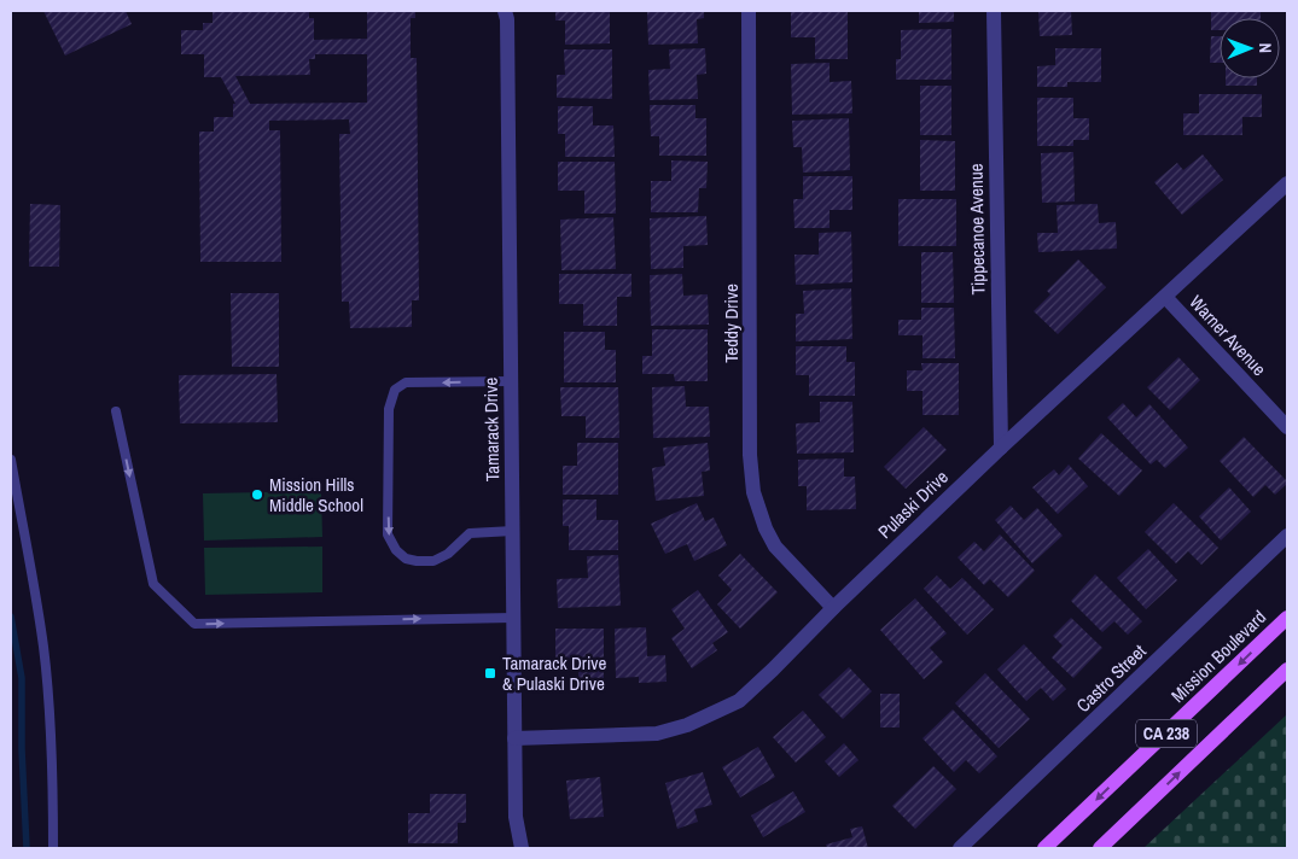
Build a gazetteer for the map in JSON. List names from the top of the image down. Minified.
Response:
{"streets":{"main road":["Mission Boulevard","CA 238"],"street":["Tippecanoe Avenue","Teddy Drive","Warner Avenue","Tamarack Drive","Pulaski Drive","Castro Street"]},"crossings":[["Tippecanoe Avenue","Pulaski Drive"],["Teddy Drive","Pulaski Drive"],["Warner Avenue","Pulaski Drive"],["Tamarack Drive","Pulaski Drive"]],"places":{"other":["Mission Hills Middle School"],"transit":["Tamarack Drive & Pulaski Drive"]},"north":"right"}
